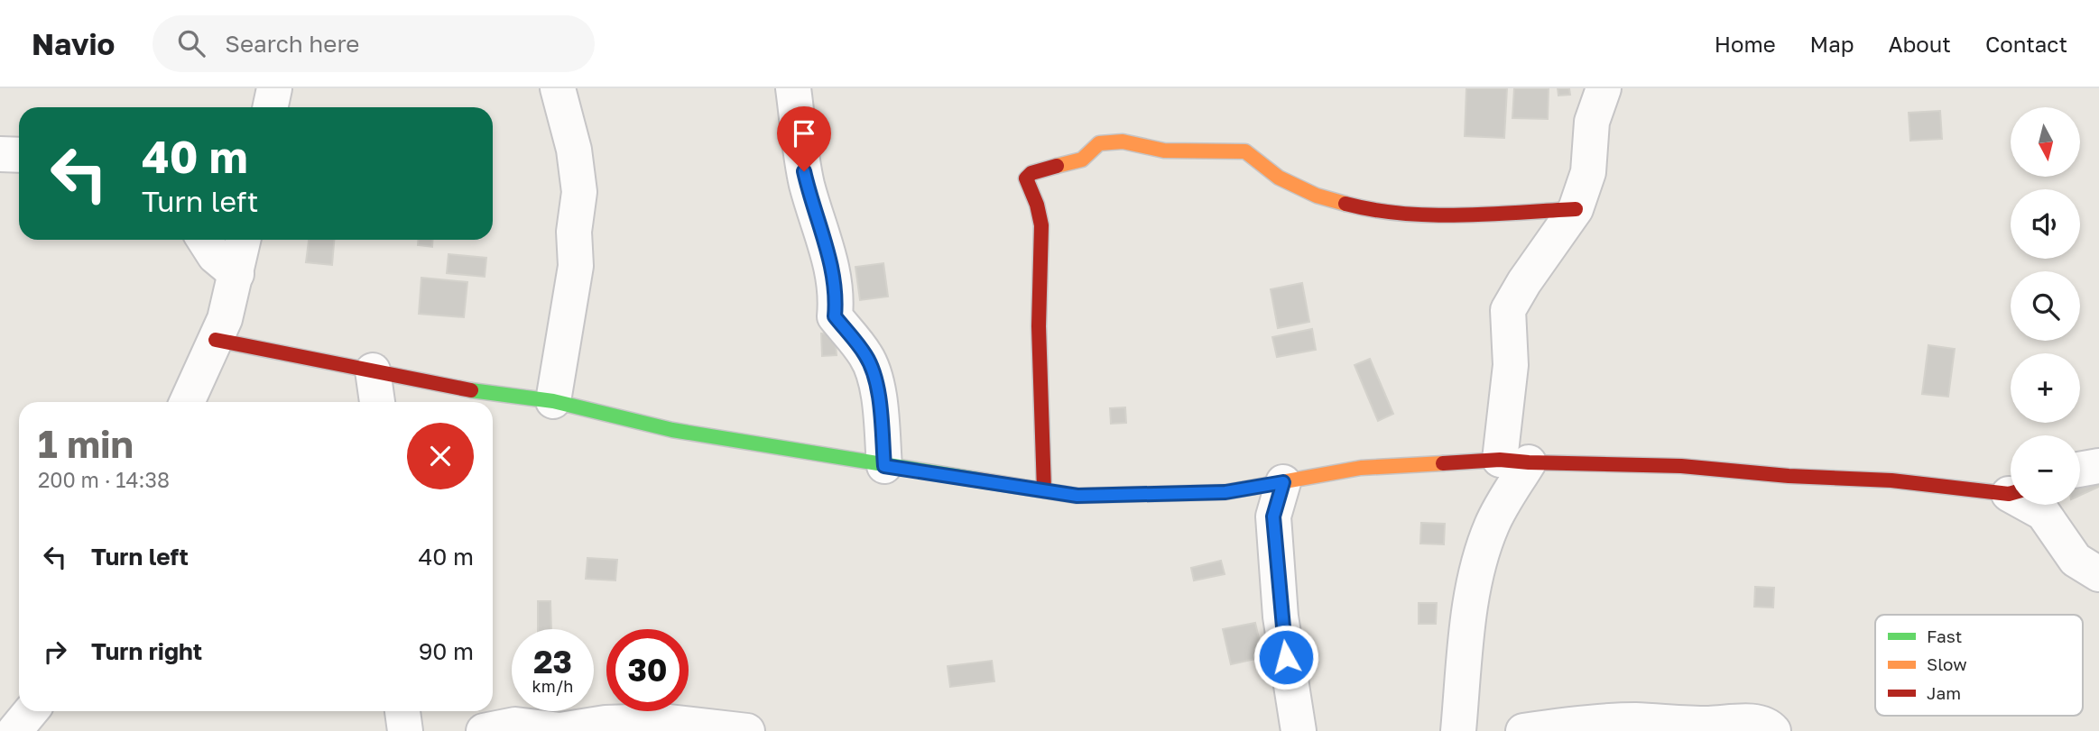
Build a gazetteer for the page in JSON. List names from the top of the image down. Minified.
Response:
{"legend":["Fast","Slow","Jam"],"north":"bottom","page":{"header":"Navio","search":"Search here","nav":["Home","Map","About","Contact"],"map_buttons":["+","−"],"turn":["40 m","Turn left"],"heading":["1 min","200 m · 14:38"],"list":[{"name":"Turn left","value":"40 m"},{"name":"Turn right","value":"90 m"}],"speed":"23 km/h","limit":"30"}}
